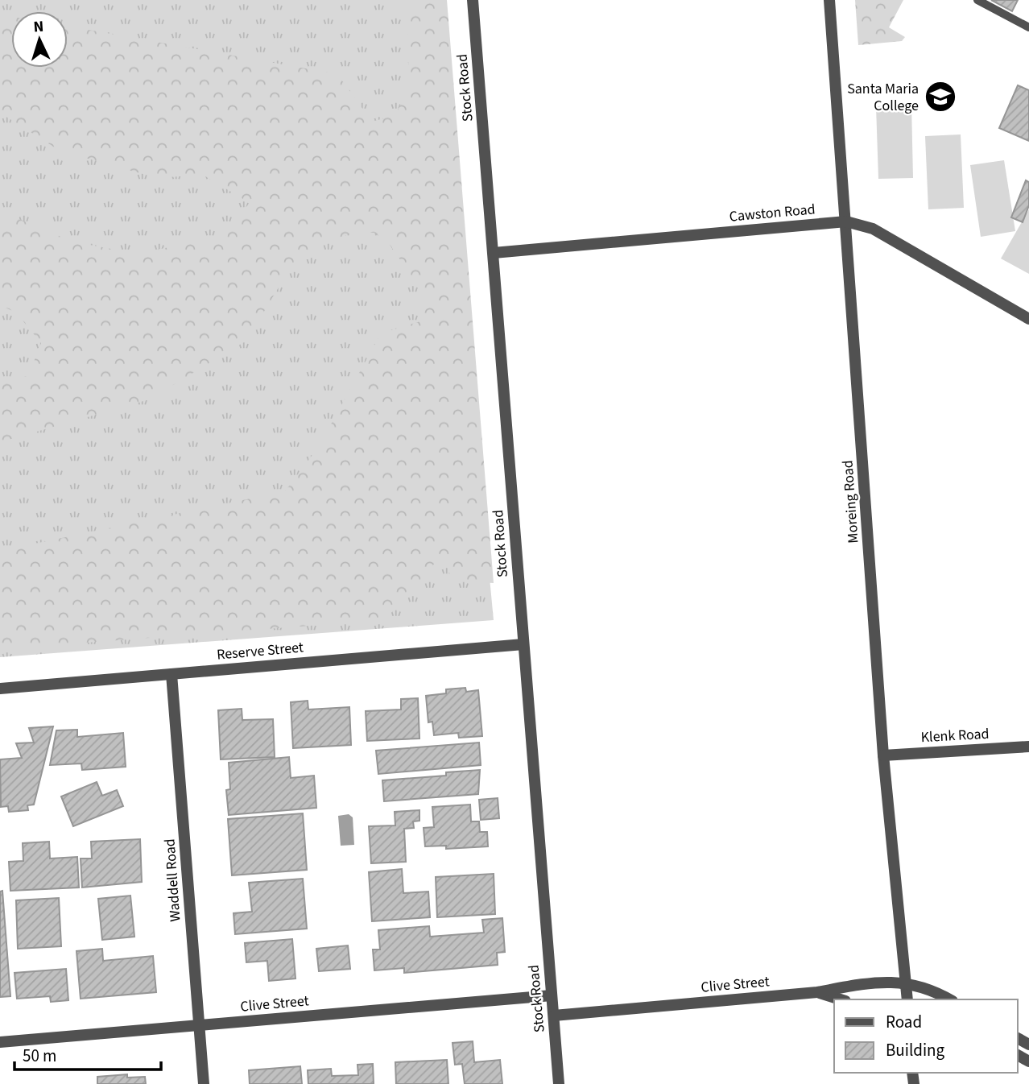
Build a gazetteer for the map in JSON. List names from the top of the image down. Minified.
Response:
{"streets":{"street":["Stock Road","Cawston Road","Moreing Road","Reserve Street","Klenk Road","Waddell Road","Clive Street"]},"crossings":[["Stock Road","Cawston Road"],["Stock Road","Reserve Street"],["Stock Road","Clive Street"],["Cawston Road","Moreing Road"],["Moreing Road","Klenk Road"],["Moreing Road","Clive Street"],["Reserve Street","Waddell Road"],["Waddell Road","Clive Street"]],"places":{"school or university":["Santa Maria College"]},"legend":["Road","Building"],"scale_bar":"50 m","north":"top"}
